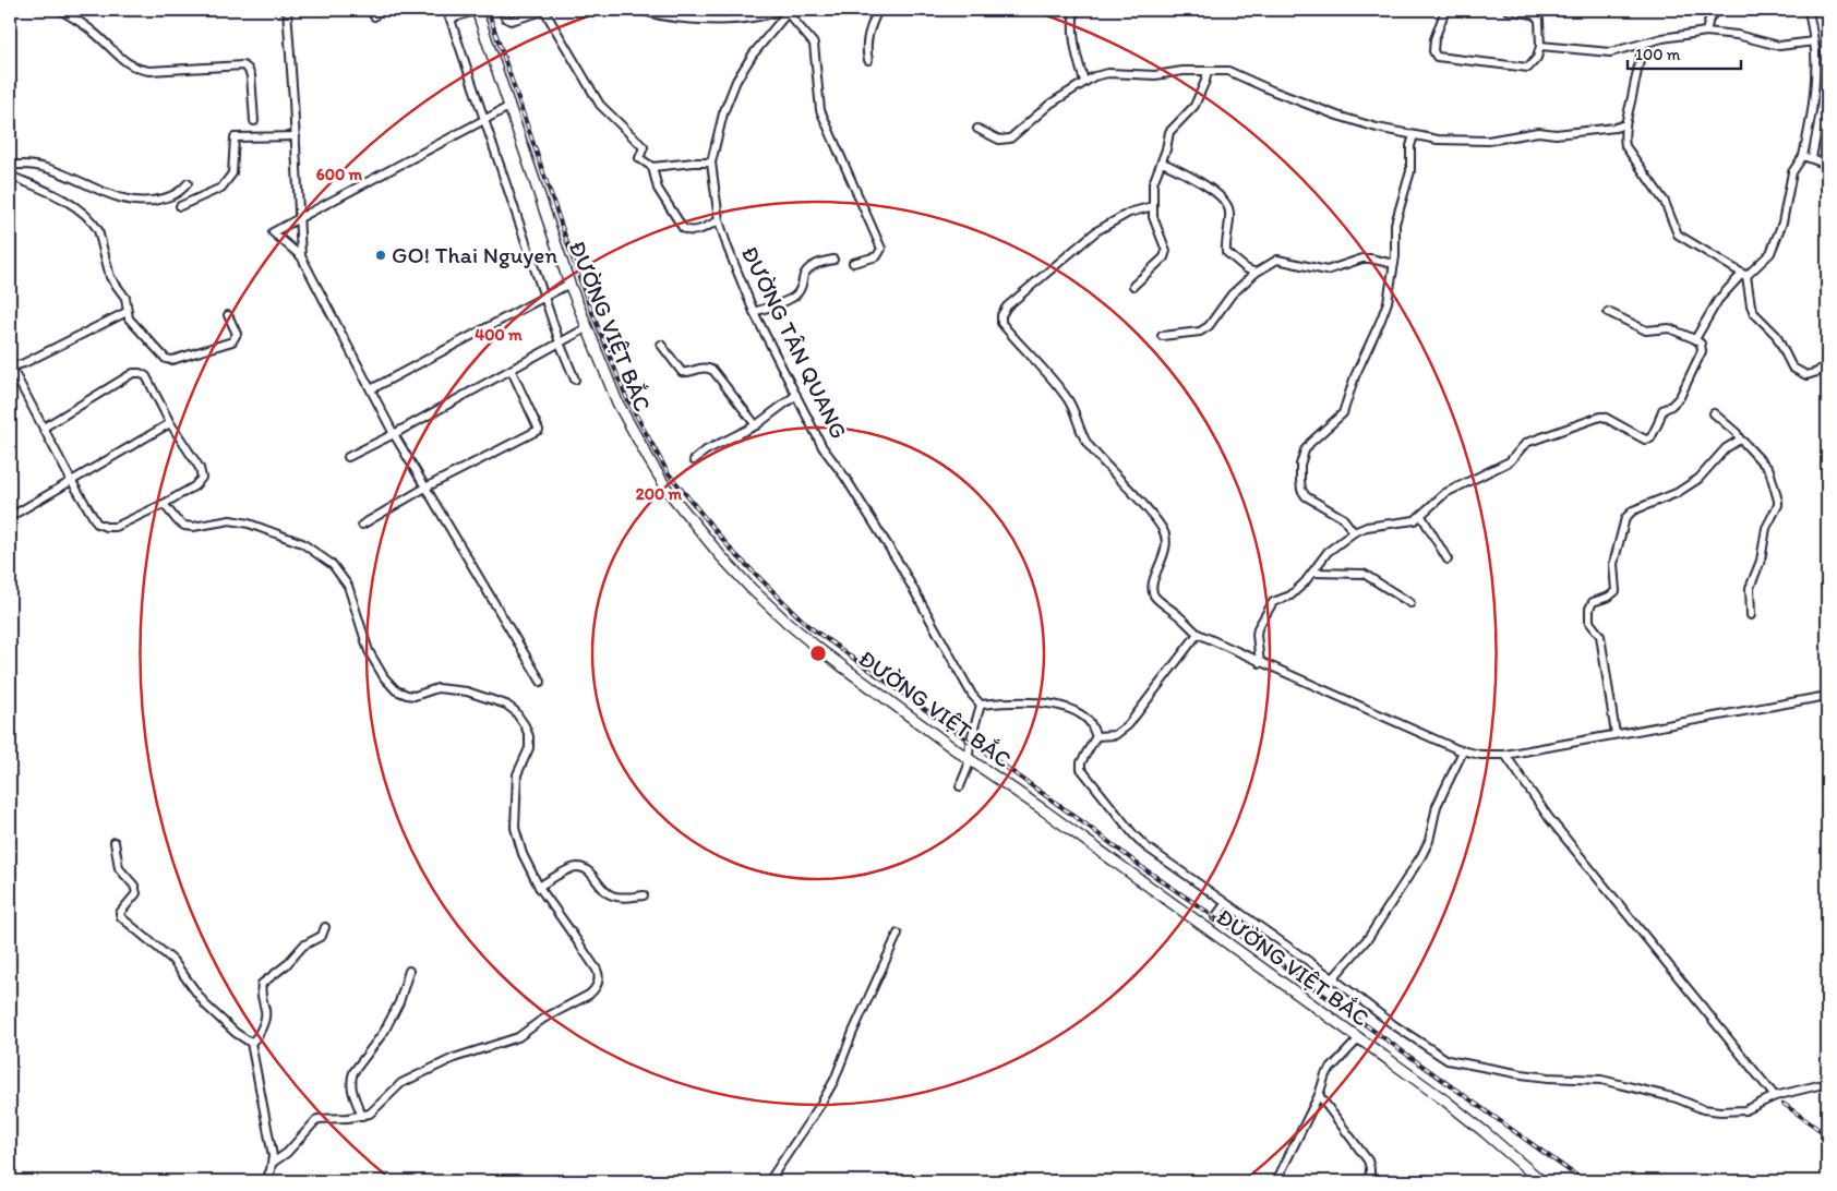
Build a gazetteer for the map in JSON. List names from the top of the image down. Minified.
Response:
{"streets":{"main road":["ĐƯỜNG VIỆT BẮC"],"street":["ĐƯỜNG TÂN QUANG"]},"places":["GO! Thai Nguyen"],"scale_bar":"100 m","rings":["600 m","400 m","200 m"]}
